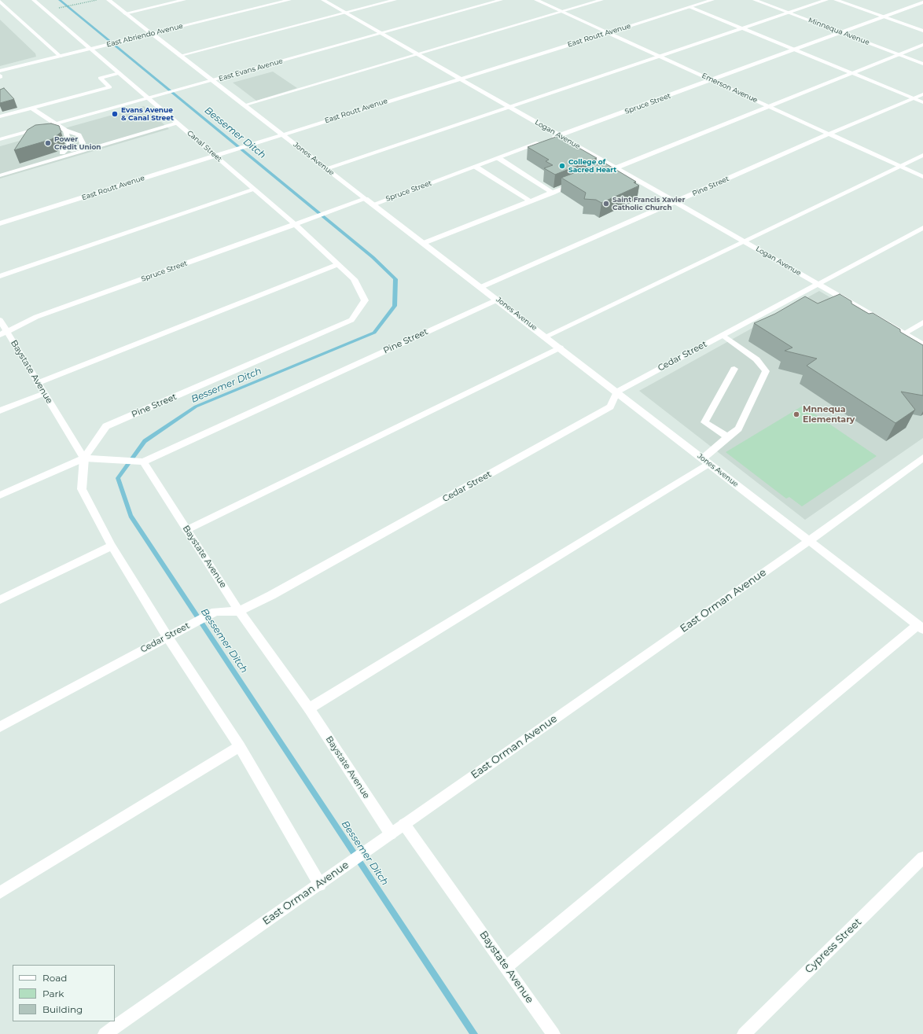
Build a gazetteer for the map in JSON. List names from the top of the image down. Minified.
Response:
{"streets":{"street":["Minnequa Avenue","East Abriendo Avenue","East Routt Avenue","East Evans Avenue","Emerson Avenue","Spruce Street","Logan Avenue","Canal Street","Jones Avenue","Pine Street","Cedar Street","Baystate Avenue","East Orman Avenue","Cypress Street"]},"crossings":[["Minnequa Avenue","Spruce Street"],["East Abriendo Avenue","Canal Street"],["East Abriendo Avenue","Jones Avenue"],["East Routt Avenue","Emerson Avenue"],["East Routt Avenue","Logan Avenue"],["East Routt Avenue","Canal Street"],["East Routt Avenue","Jones Avenue"],["East Evans Avenue","Logan Avenue"],["East Evans Avenue","Canal Street"],["East Evans Avenue","Jones Avenue"],["Emerson Avenue","Spruce Street"],["Emerson Avenue","Pine Street"],["Spruce Street","Logan Avenue"],["Spruce Street","Canal Street"],["Spruce Street","Jones Avenue"],["Spruce Street","Baystate Avenue"],["Logan Avenue","Pine Street"],["Logan Avenue","Cedar Street"],["Canal Street","Pine Street"],["Jones Avenue","Pine Street"],["Jones Avenue","Cedar Street"],["Jones Avenue","East Orman Avenue"],["Pine Street","Baystate Avenue"],["Cedar Street","Baystate Avenue"],["Baystate Avenue","East Orman Avenue"]],"water":["Bessemer Ditch"],"places":["Evans Avenue & Canal Street","Power Credit Union","College of Sacred Heart","Saint Francis Xavier Catholic Church","Mnnequa Elementary"],"legend":["Road","Park","Building"]}
